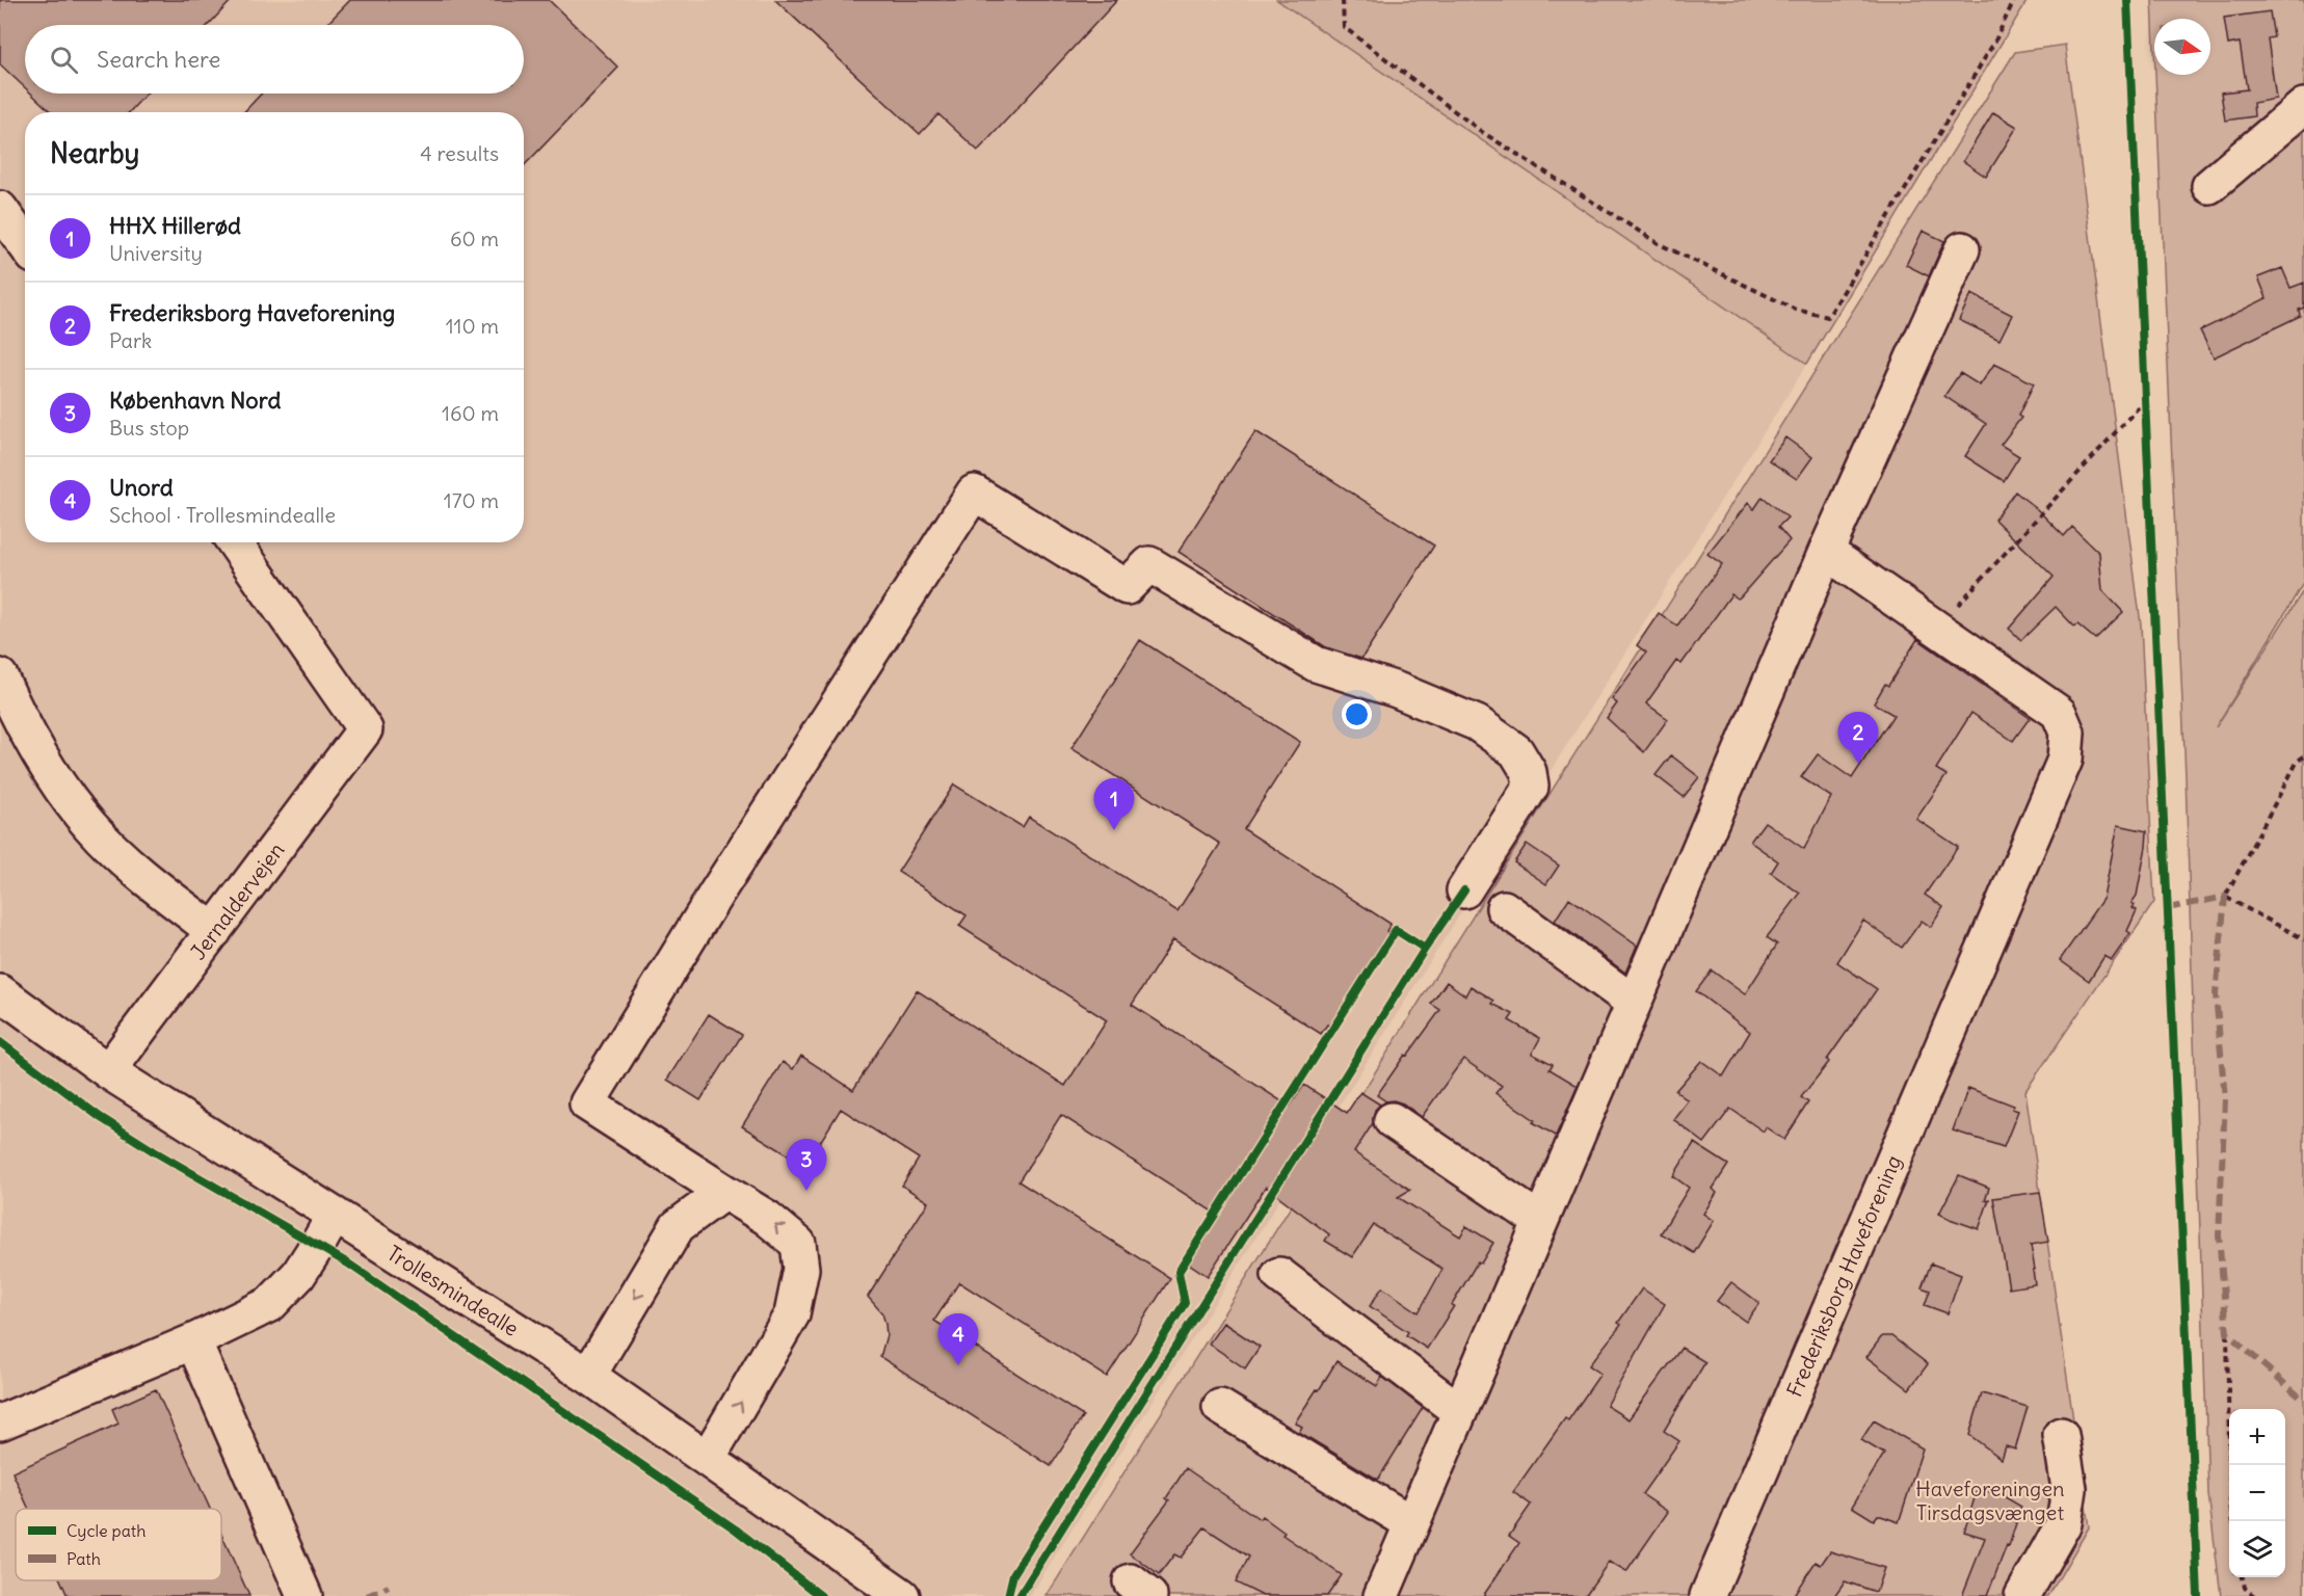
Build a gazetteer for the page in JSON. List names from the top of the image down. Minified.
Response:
{"streets":{"street":["Jernaldervejen","Frederiksborg Haveforening","Trollesmindealle"]},"crossings":[["Jernaldervejen","Trollesmindealle"]],"parks":["Haveforeningen Tirsdagsvænget"],"legend":["Cycle path","Path"],"north":"right","page":{"search":"Search here","heading":["Nearby","4 results"],"list":[{"mark":"1","name":"HHX Hillerød","note":"University","value":"60 m"},{"mark":"2","name":"Frederiksborg Haveforening","note":"Park","value":"110 m"},{"mark":"3","name":"København Nord","note":"Bus stop","value":"160 m"},{"mark":"4","name":"Unord","note":"School · Trollesmindealle","value":"170 m"}],"pins":["2","1","3","4"],"map_buttons":["+","−"]}}
